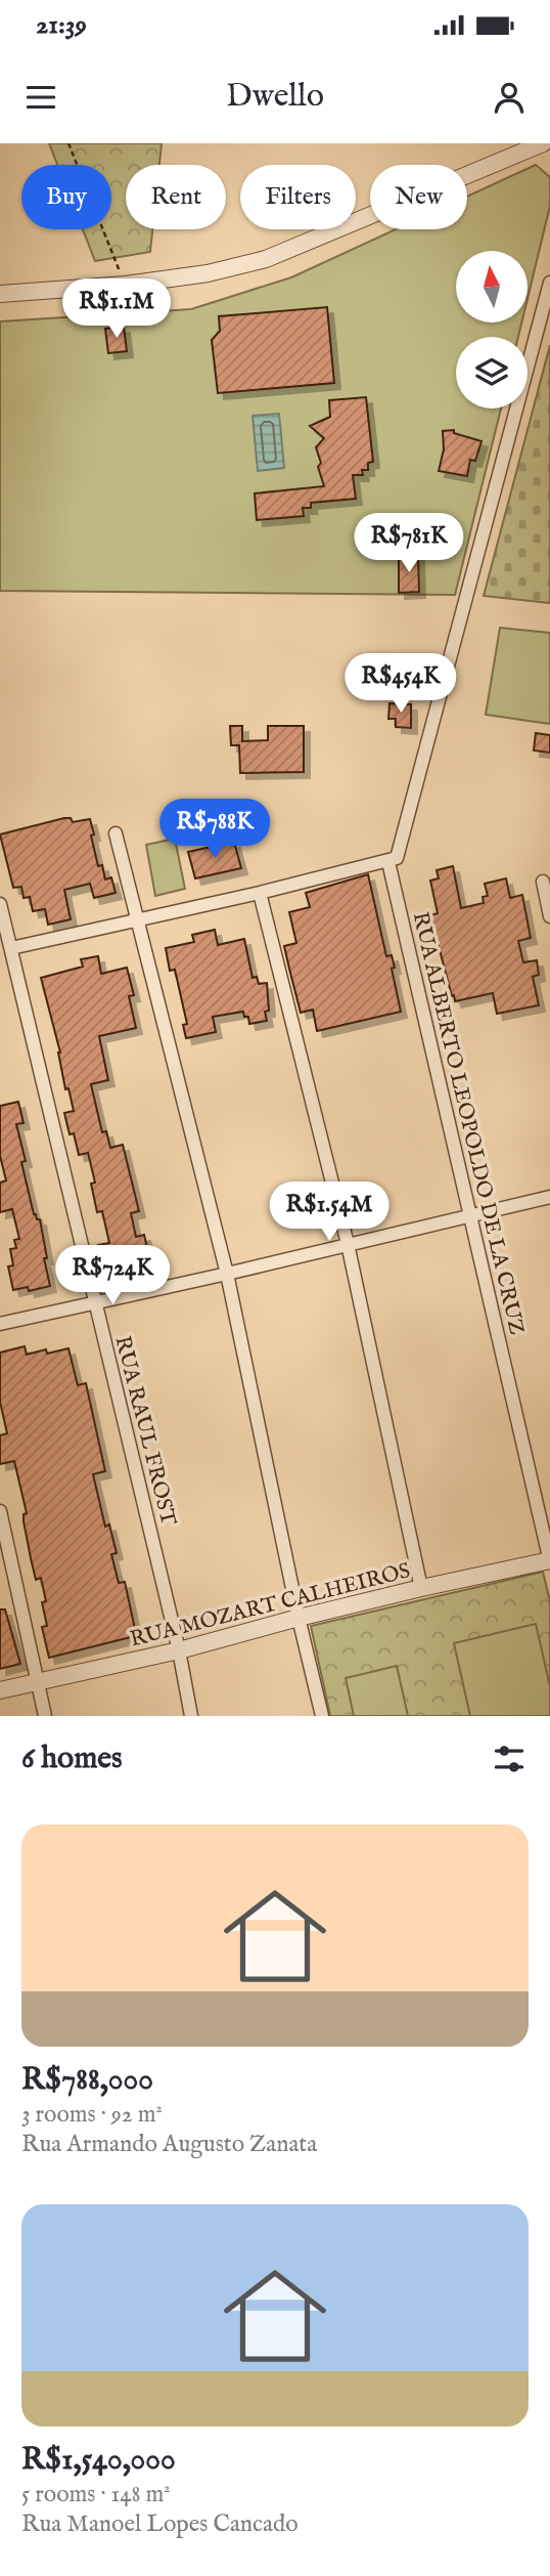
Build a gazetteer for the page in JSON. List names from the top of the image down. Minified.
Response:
{"streets":{"street":["RUA ALBERTO LEOPOLDO DE LA CRUZ","RUA RAUL FROST","RUA MOZART CALHEIROS"]},"crossings":[["RUA ALBERTO LEOPOLDO DE LA CRUZ","RUA MOZART CALHEIROS"],["RUA RAUL FROST","RUA MOZART CALHEIROS"]],"north":"top","page":{"status":"21:39","header":"Dwello","chip":["Buy","Rent","Filters","New"],"price":["R$1.1M","R$781K","R$454K","R$788K","R$1.54M","R$724K"],"heading":"6 homes","list":[{"name":"R$788,000","note":"3 rooms · 92 m² · Rua Armando Augusto Zanata"},{"name":"R$1,540,000","note":"5 rooms · 148 m² · Rua Manoel Lopes Cancado"}]}}
